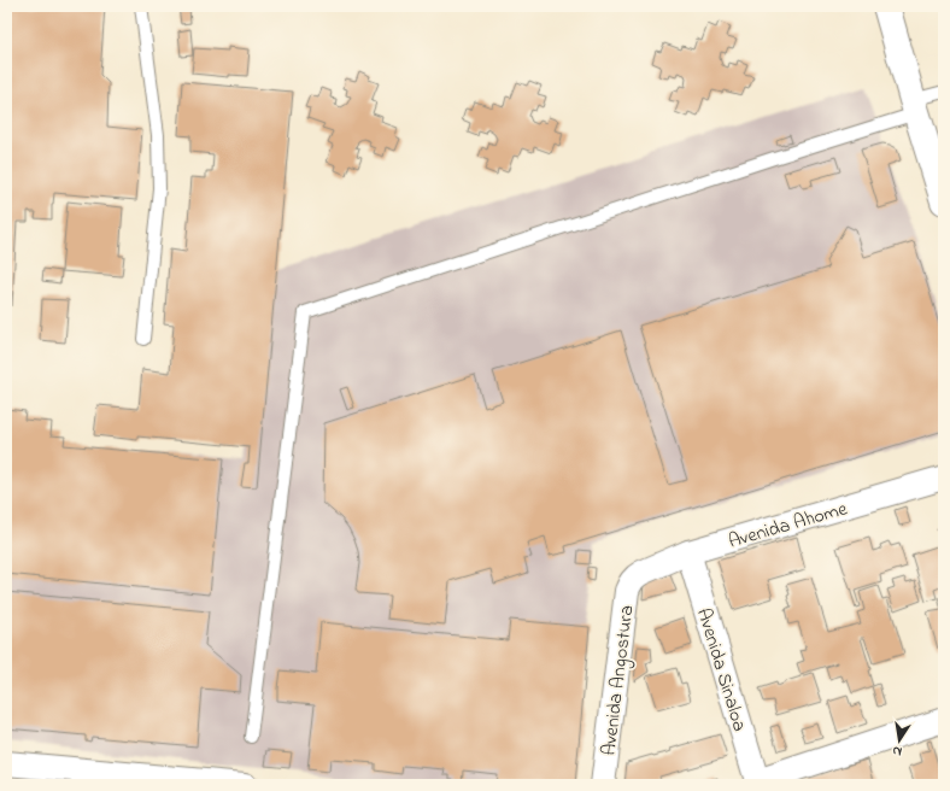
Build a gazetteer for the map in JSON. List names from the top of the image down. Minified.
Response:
{"streets":{"street":["Avenida Ahome","Avenida Sinaloa","Avenida Angostura"]},"crossings":[["Avenida Ahome","Avenida Sinaloa"],["Avenida Ahome","Avenida Angostura"]],"north":"bottom"}
